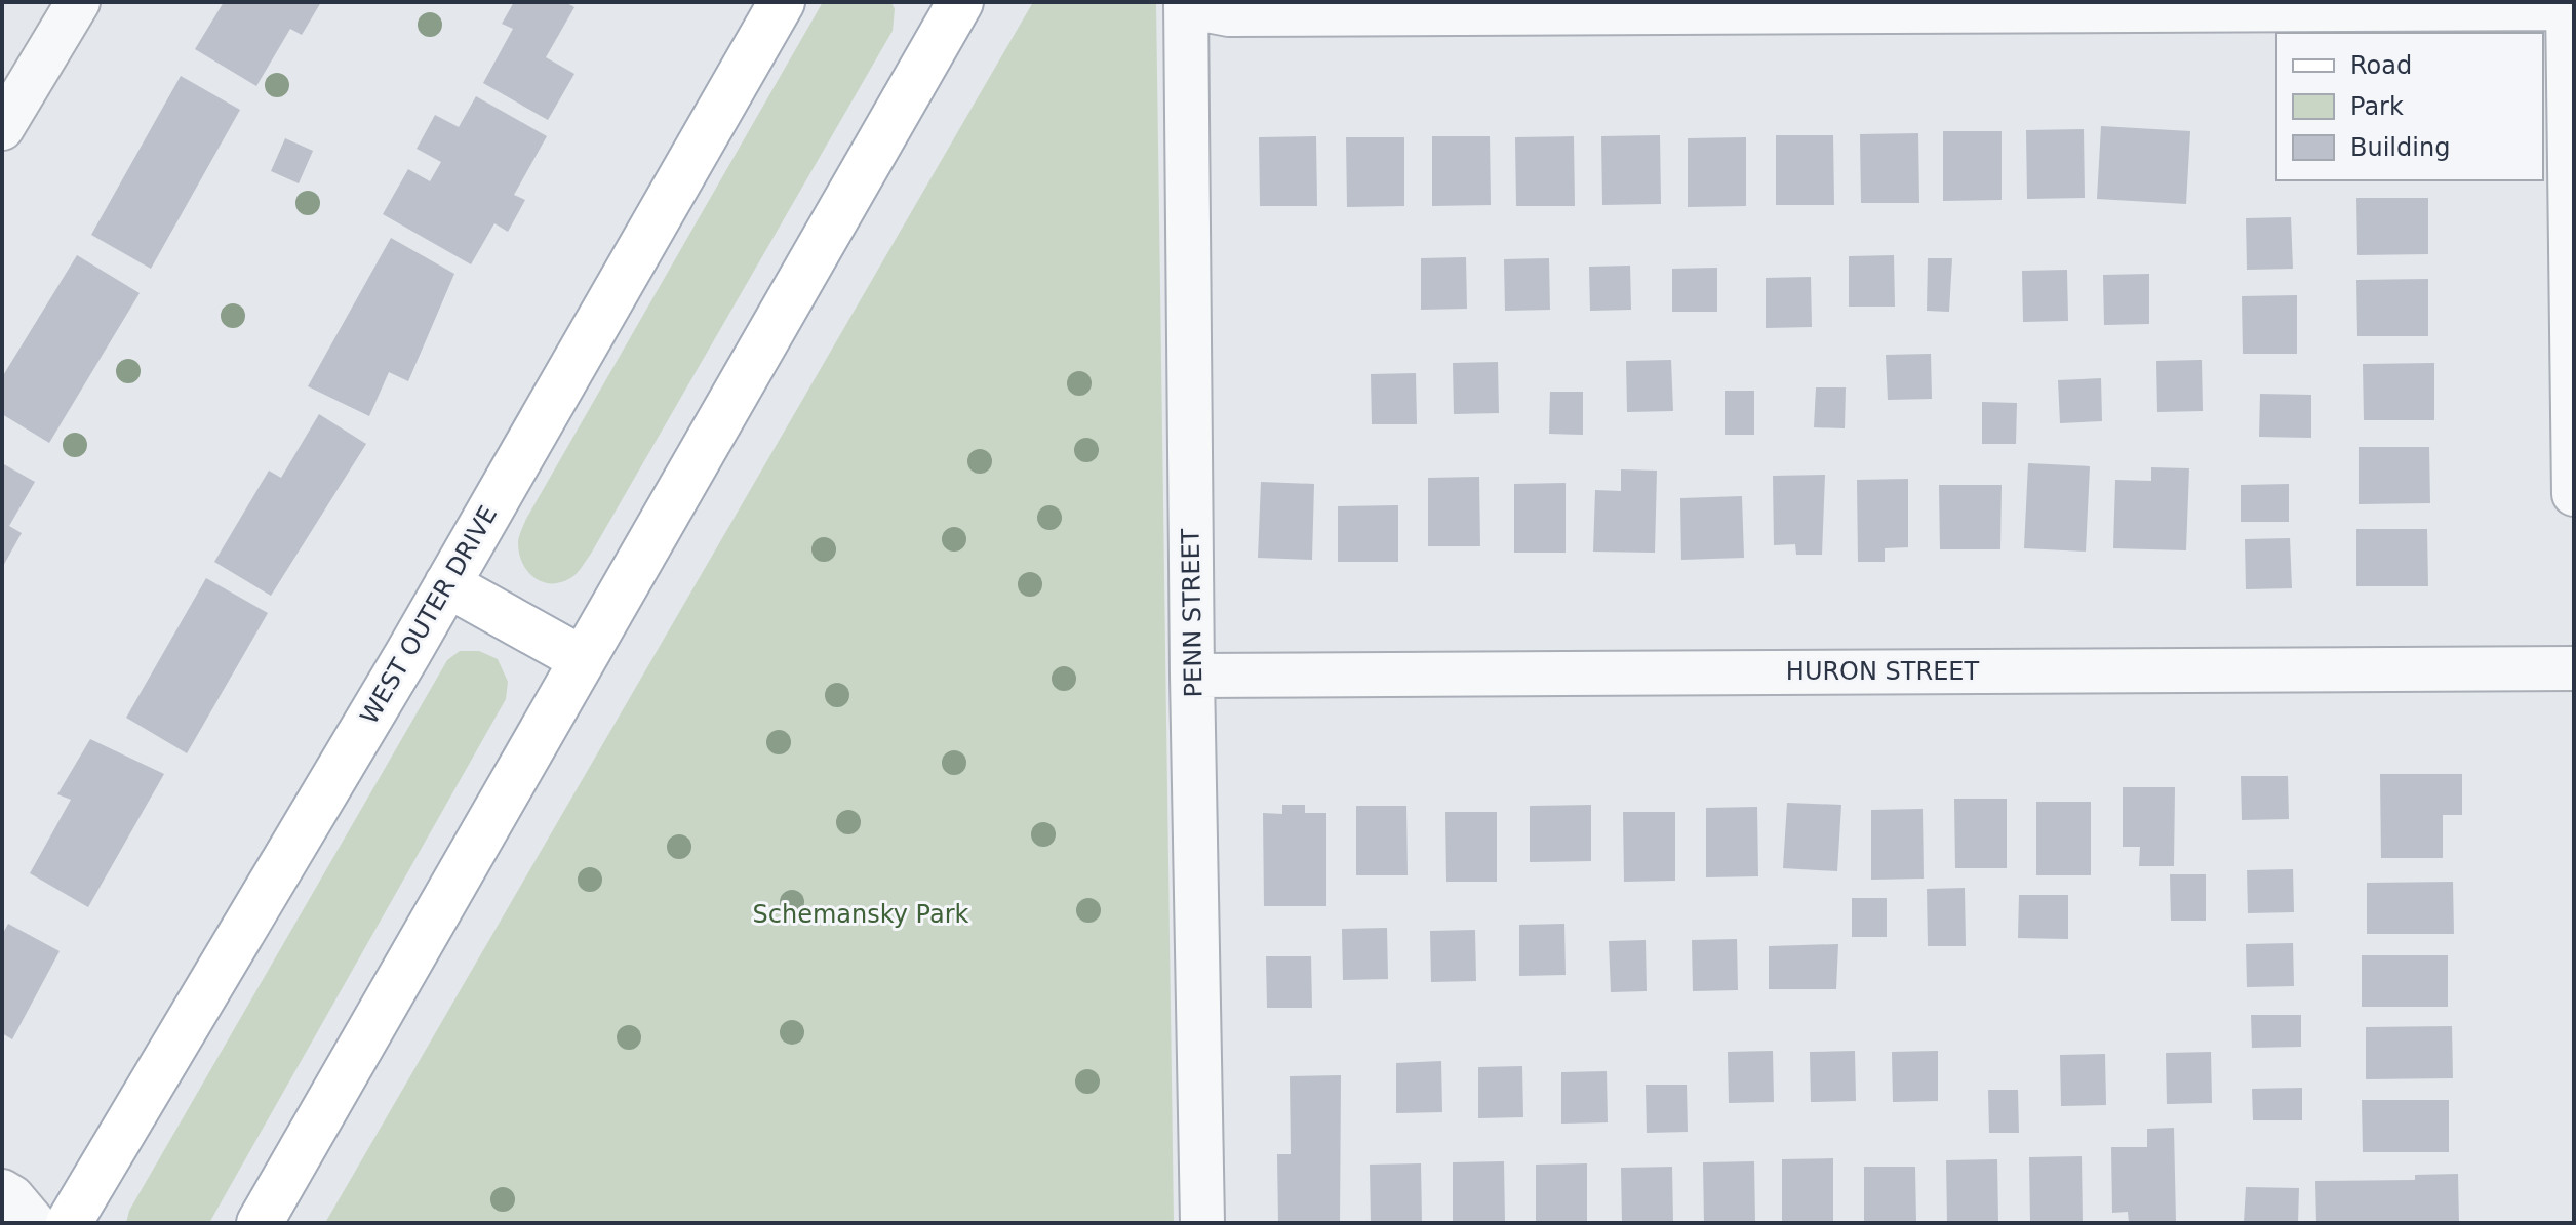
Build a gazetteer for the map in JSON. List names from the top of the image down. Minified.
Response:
{"streets":{"main road":["WEST OUTER DRIVE"],"street":["PENN STREET","HURON STREET"]},"crossings":[["PENN STREET","HURON STREET"]],"parks":["Schemansky Park"],"legend":["Road","Park","Building"]}
